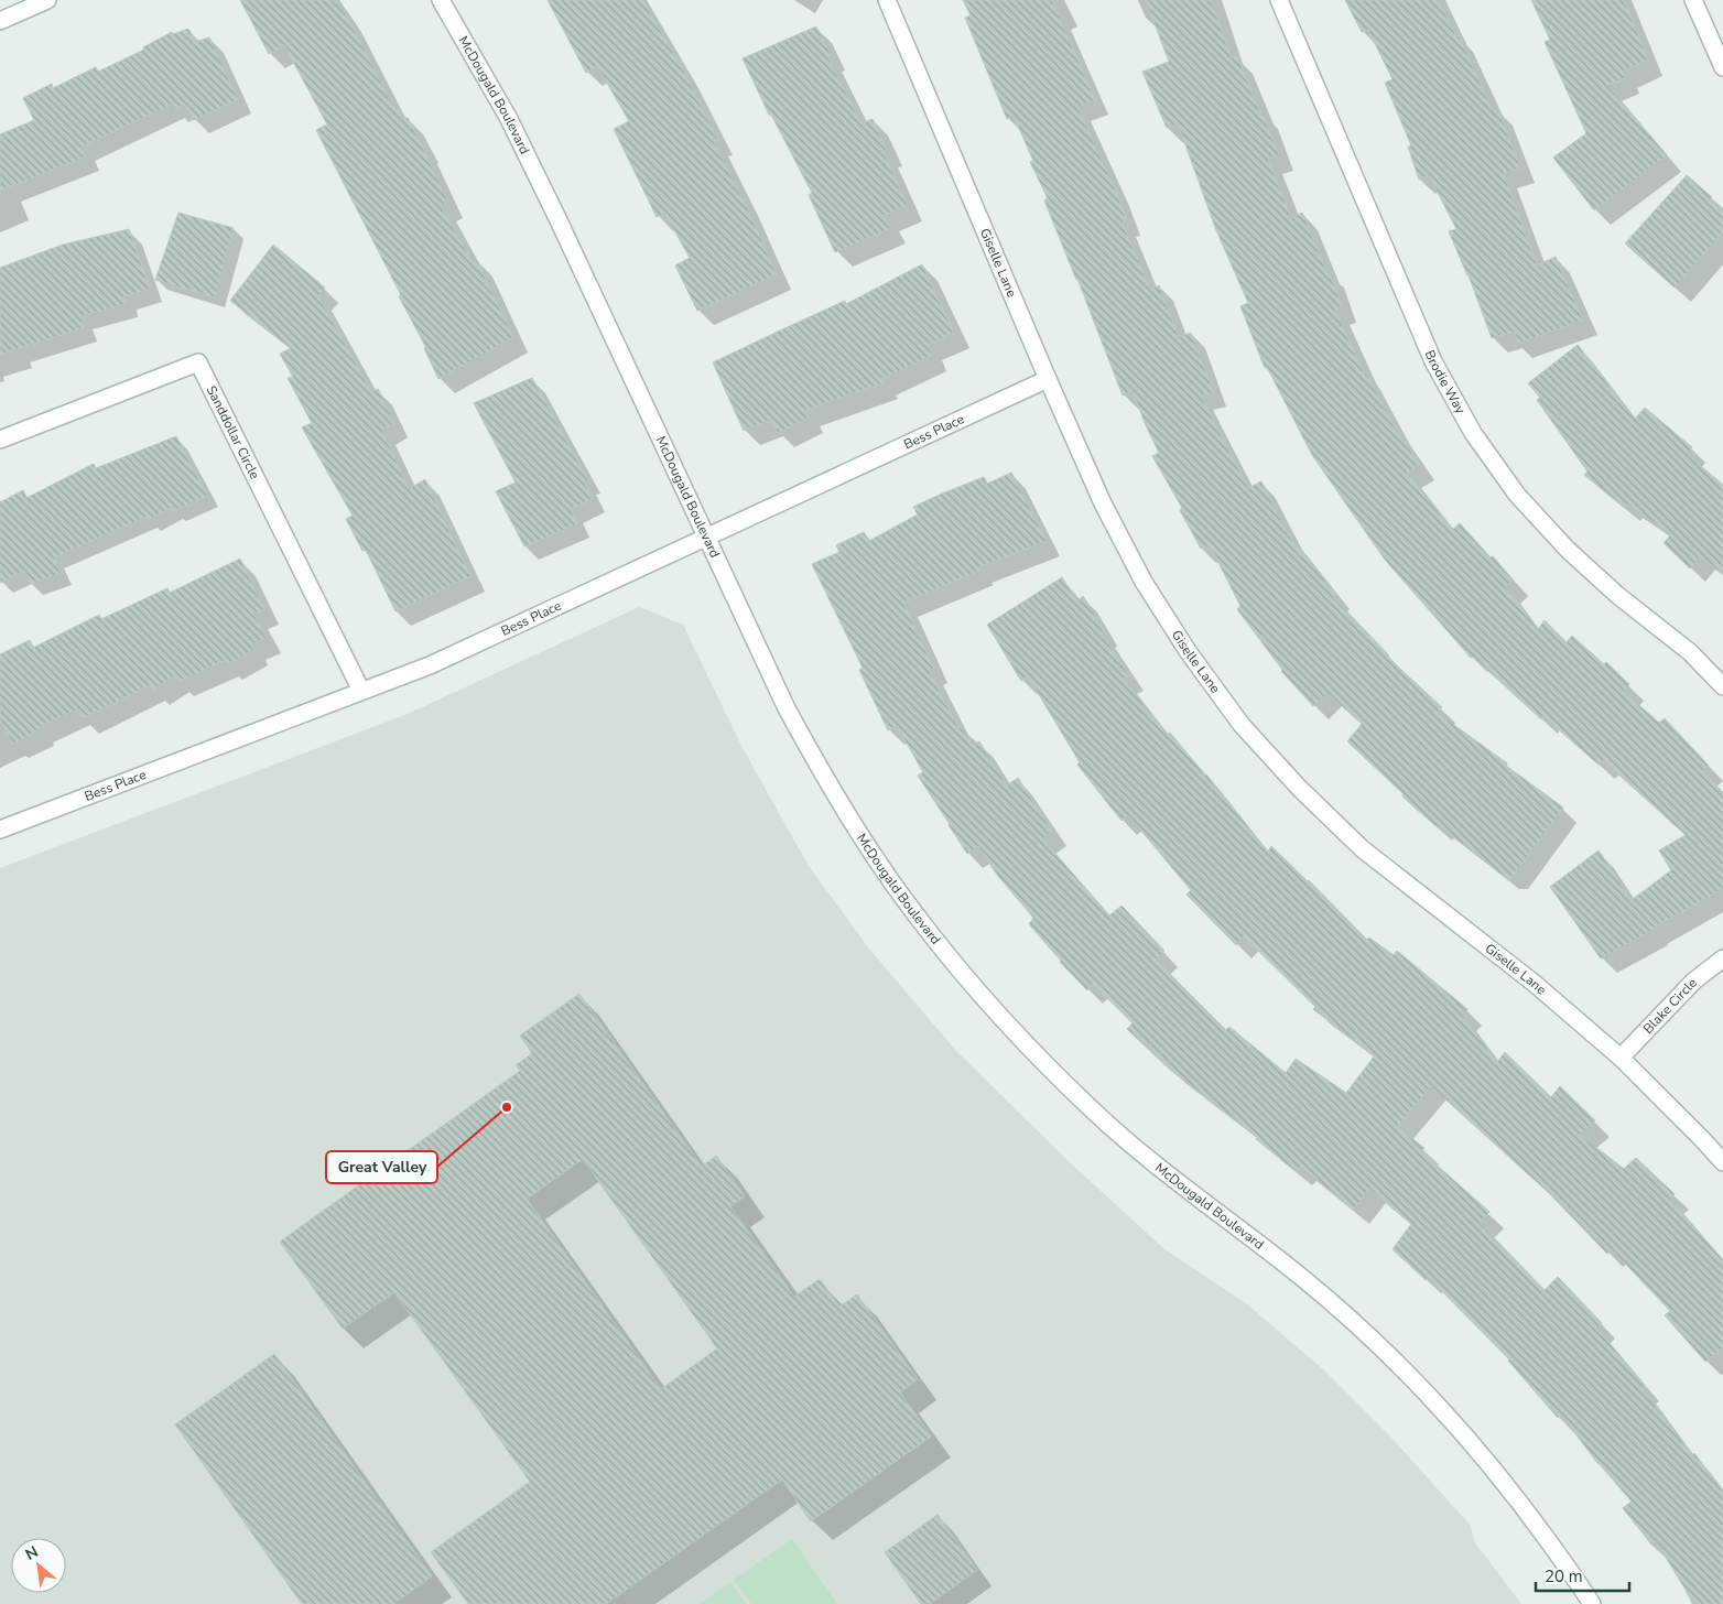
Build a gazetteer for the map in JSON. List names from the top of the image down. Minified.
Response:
{"streets":{"street":["McDougald Boulevard","Giselle Lane","Brodie Way","Bess Place","Sanddollar Circle","Blake Circle"]},"crossings":[["McDougald Boulevard","Bess Place"],["Giselle Lane","Bess Place"],["Giselle Lane","Blake Circle"],["Bess Place","Sanddollar Circle"]],"places":["Great Valley"],"scale_bar":"20 m","north":"top left"}
